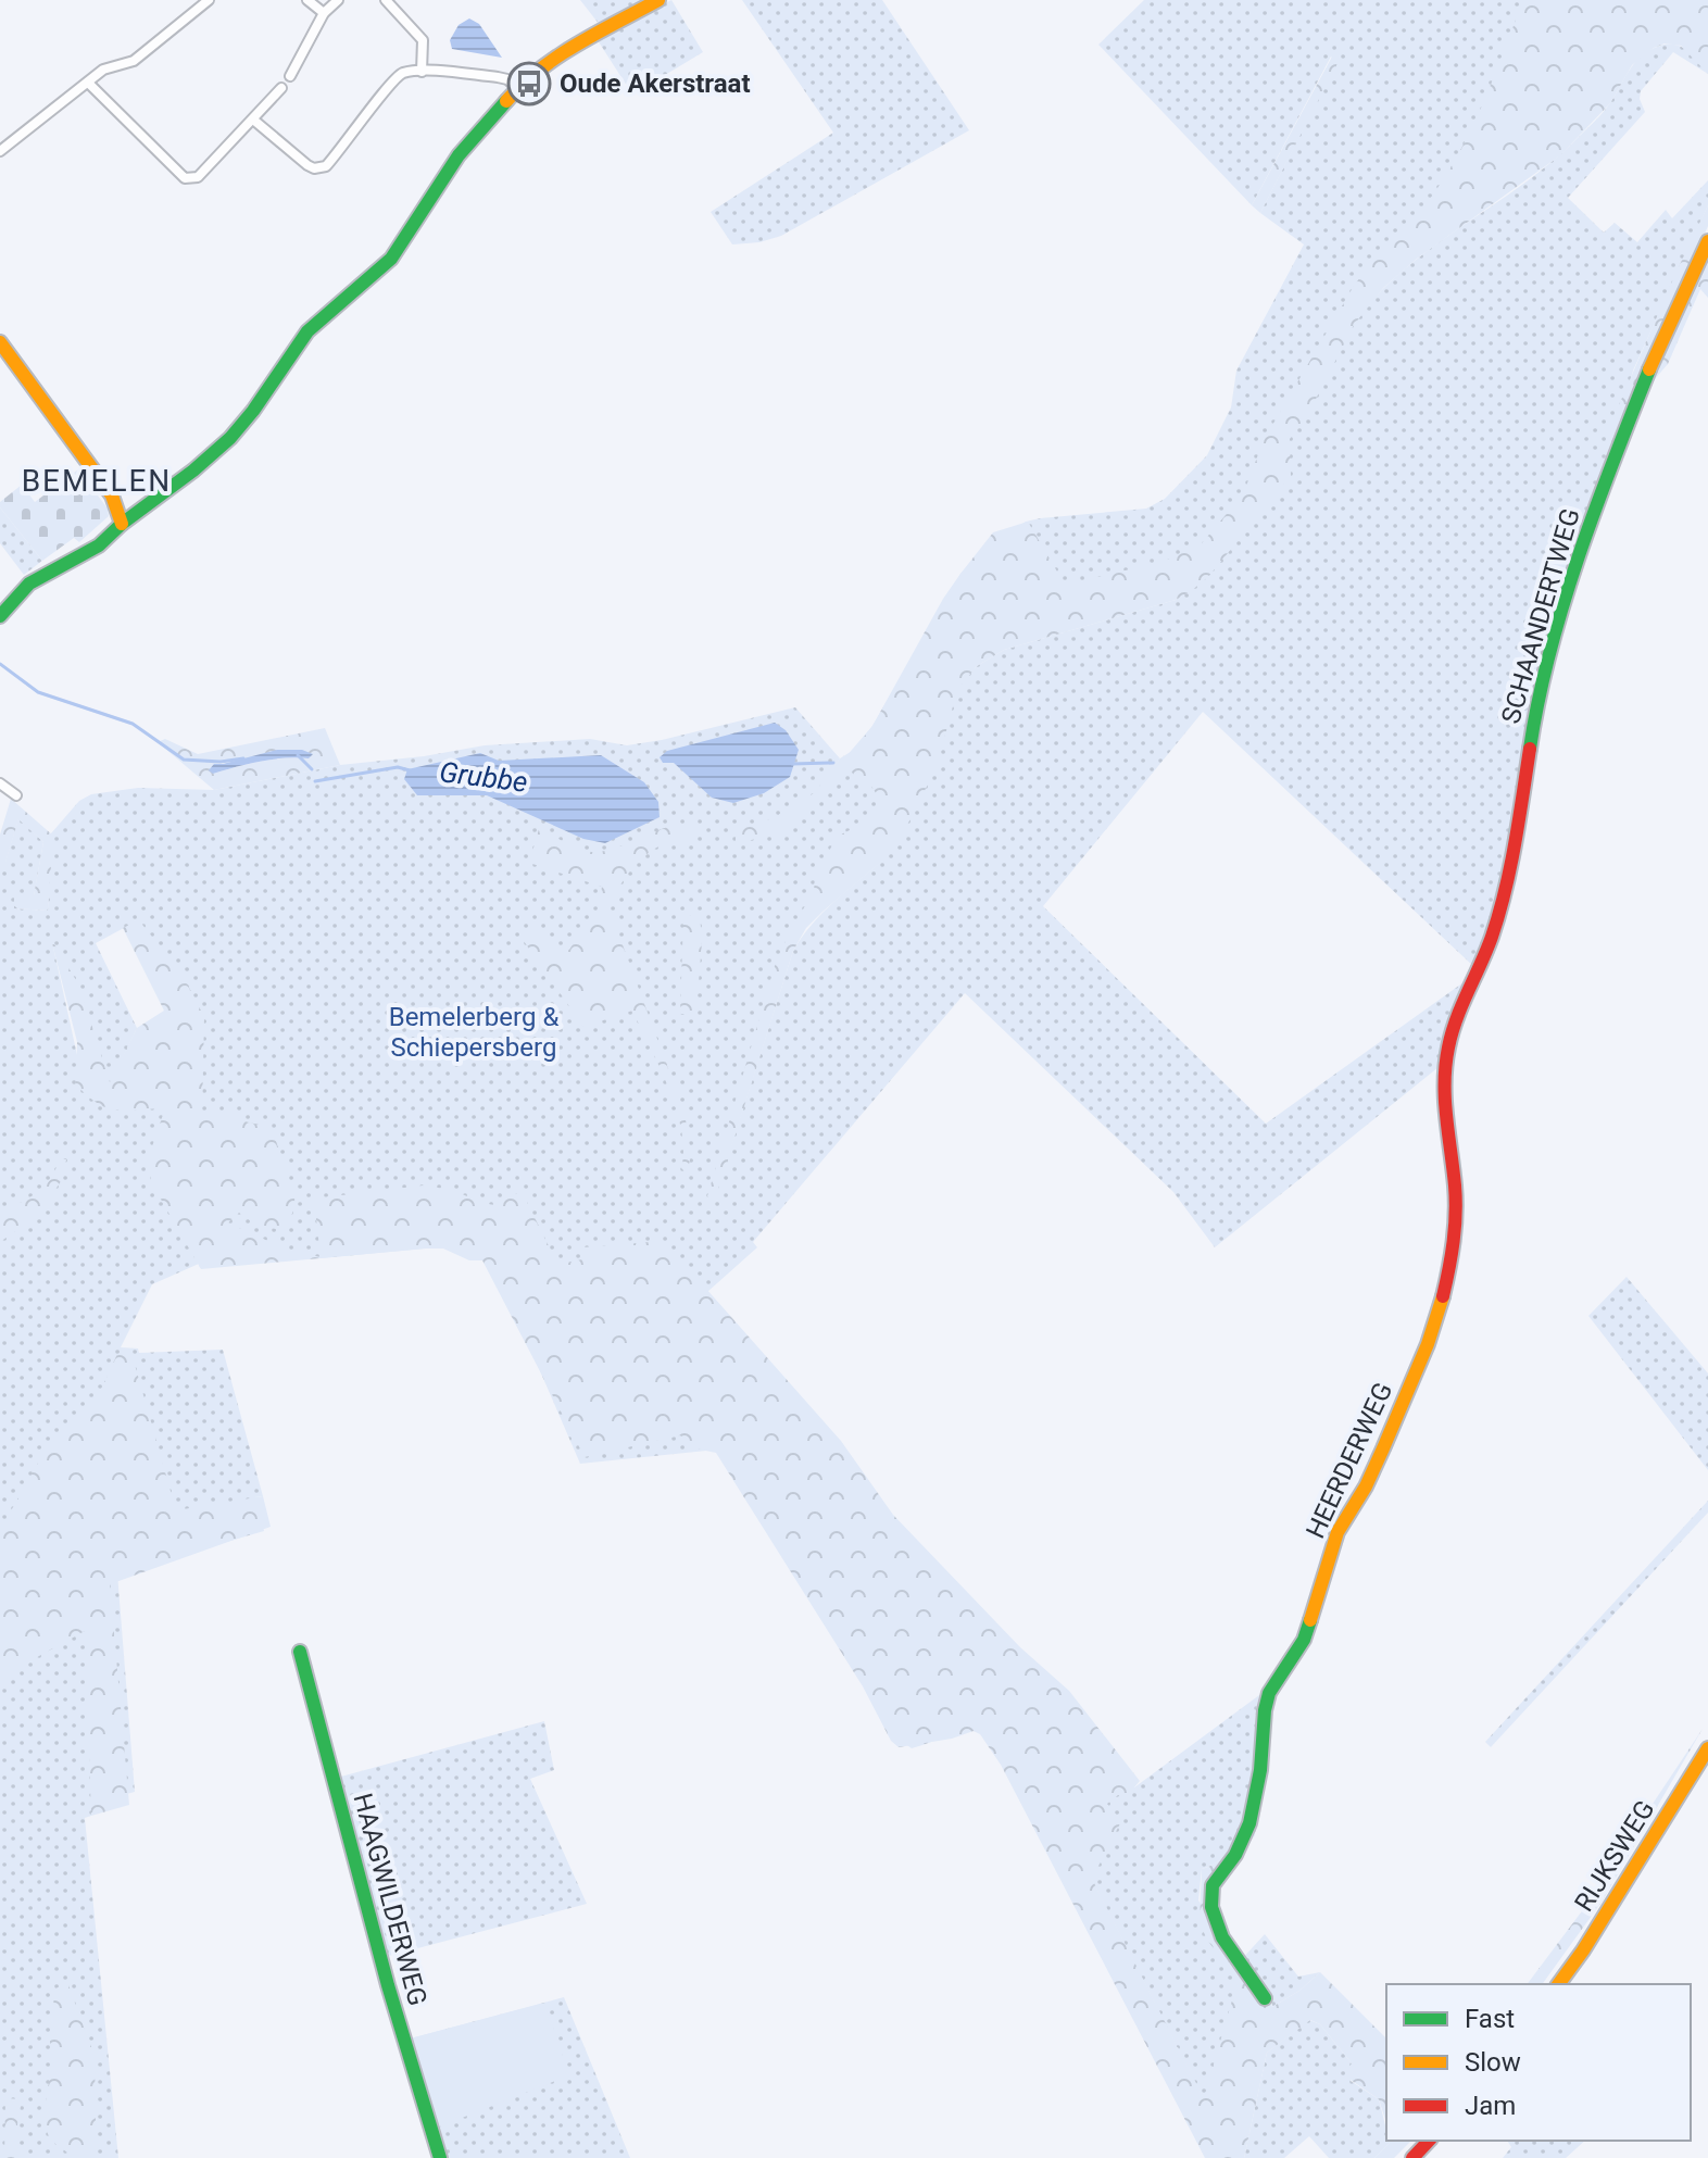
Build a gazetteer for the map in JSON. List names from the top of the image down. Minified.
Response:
{"streets":{"street":["SCHAANDERTWEG","HEERDERWEG","RIJKSWEG","HAAGWILDERWEG"]},"crossings":[["SCHAANDERTWEG","HEERDERWEG"]],"districts":["BEMELEN"],"water":["Grubbe"],"parks":["Bemelerberg & Schiepersberg"],"places":{"bus stop":["Oude Akerstraat"]},"legend":["Fast","Slow","Jam"]}
